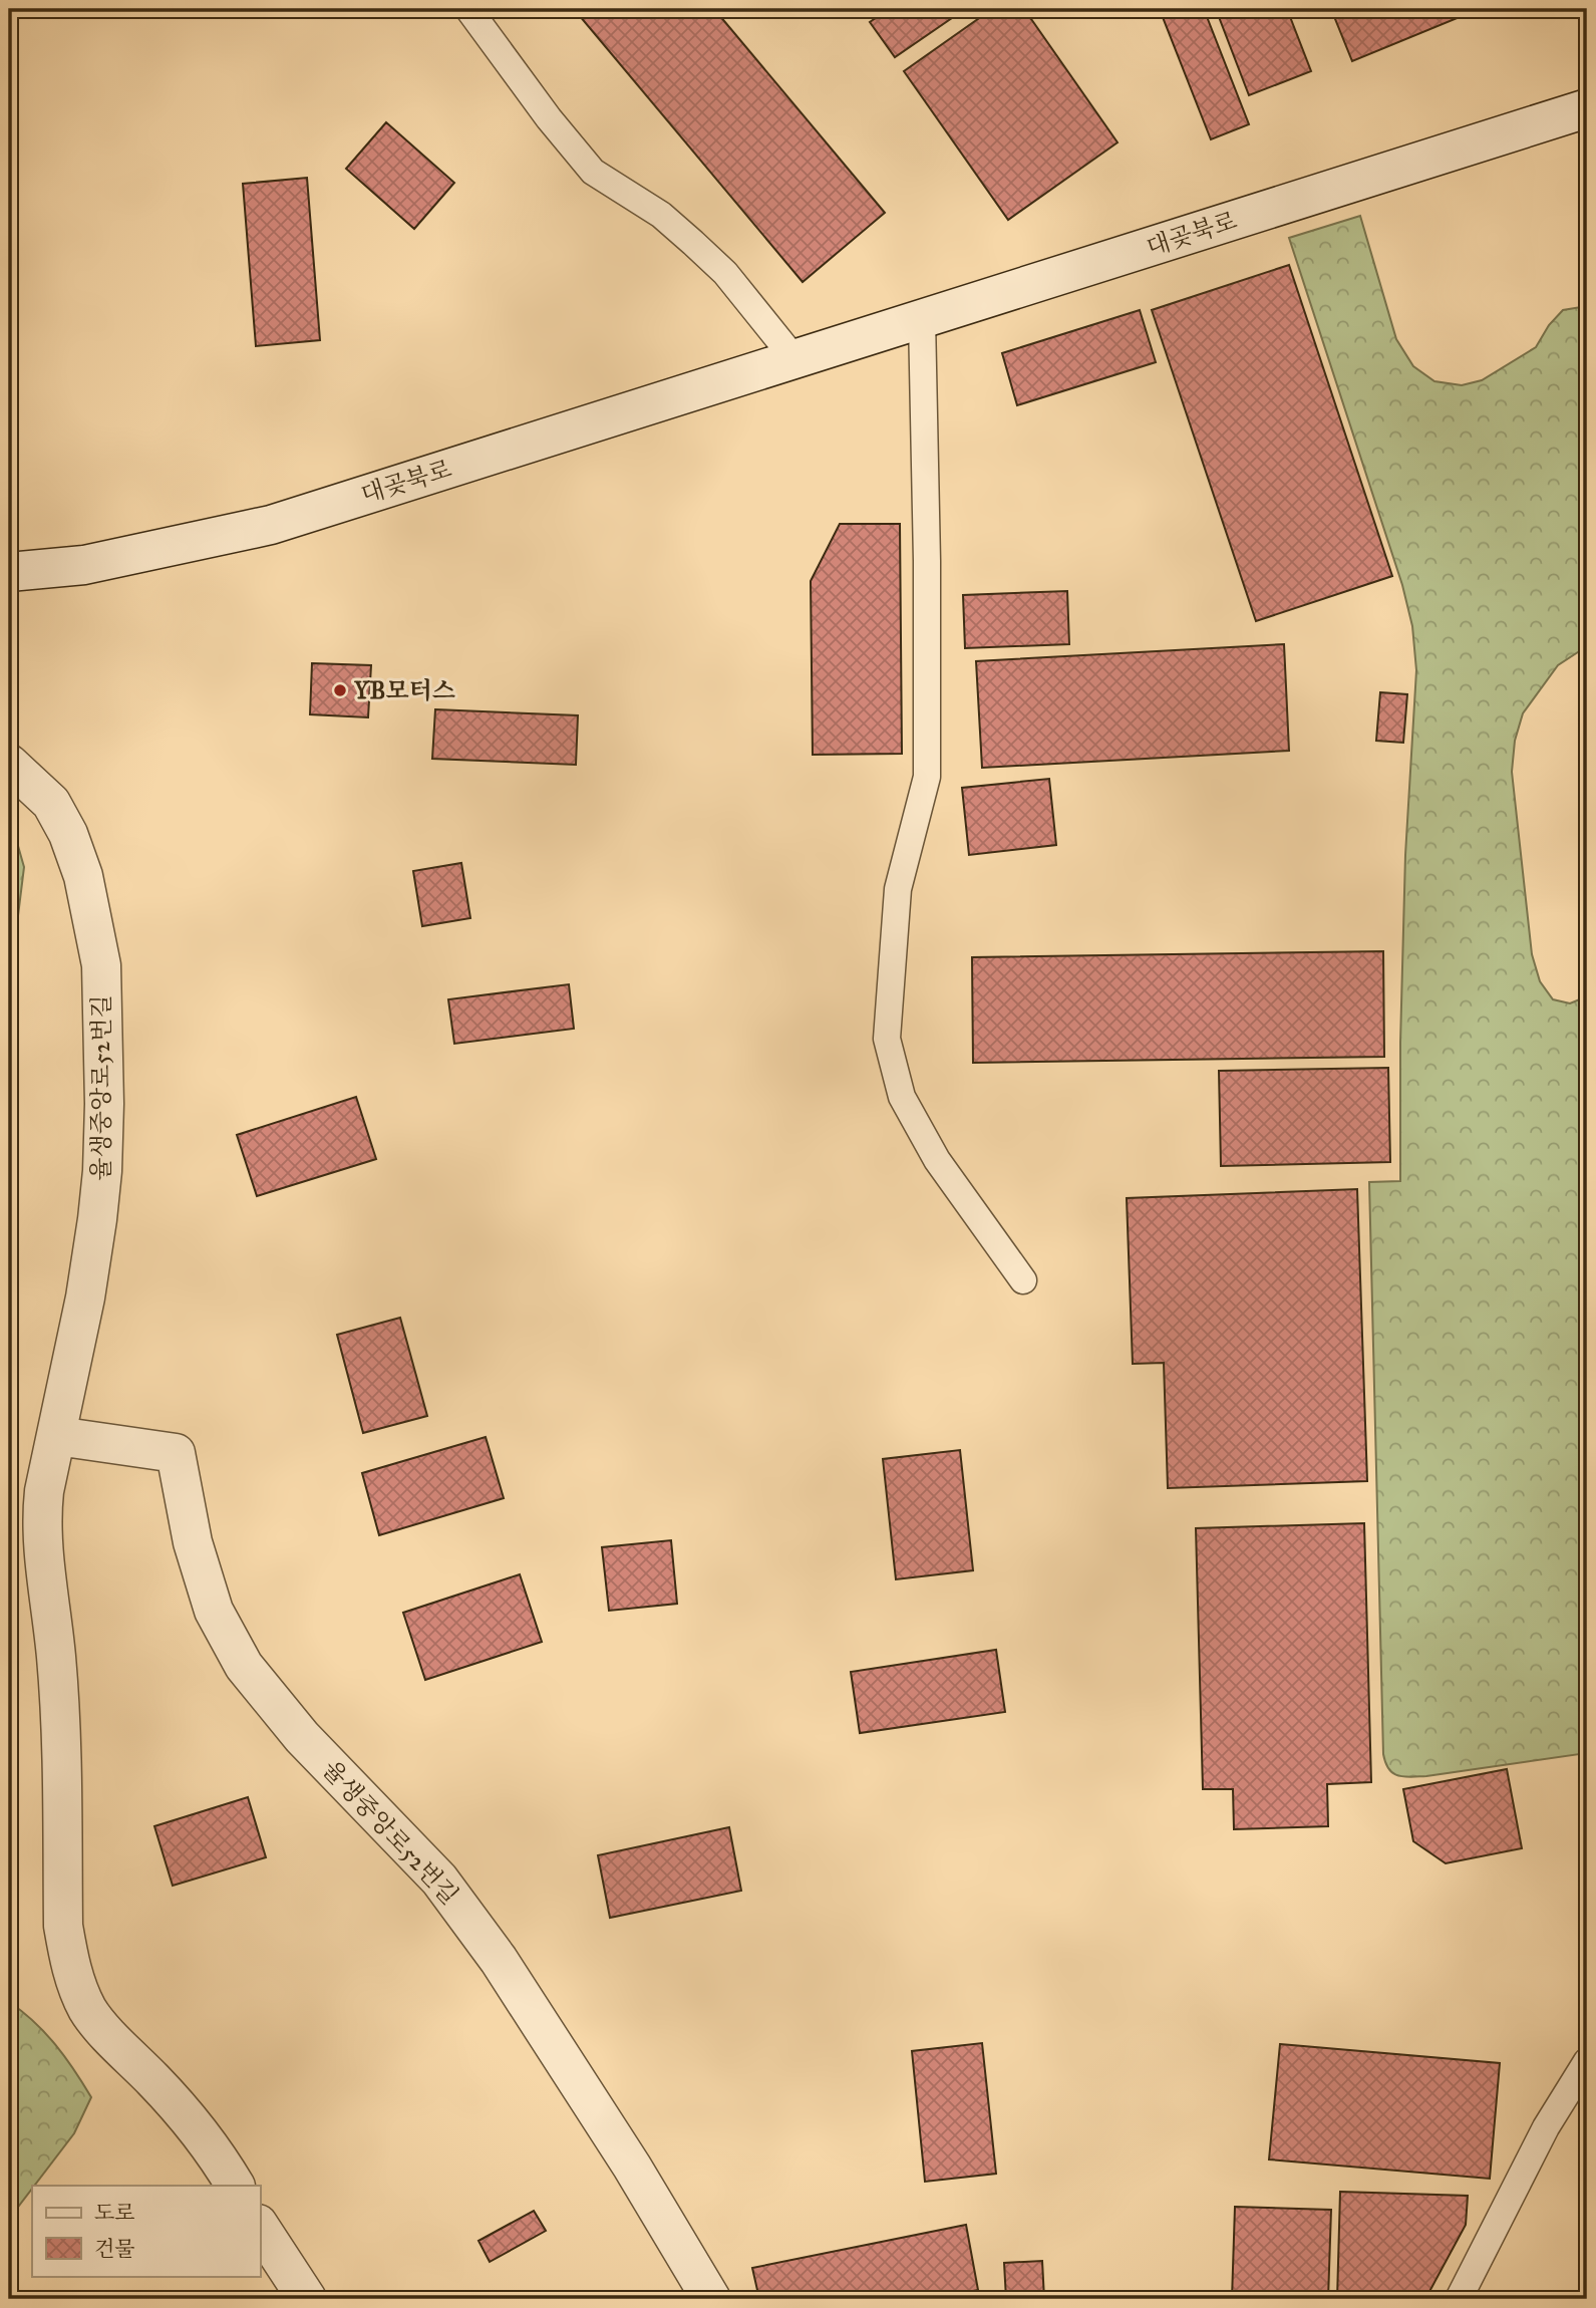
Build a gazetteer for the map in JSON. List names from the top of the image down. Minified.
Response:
{"streets":{"street":["대곶북로","율생중앙로52번길"]},"places":["YB모터스"],"legend":["도로","건물"]}
